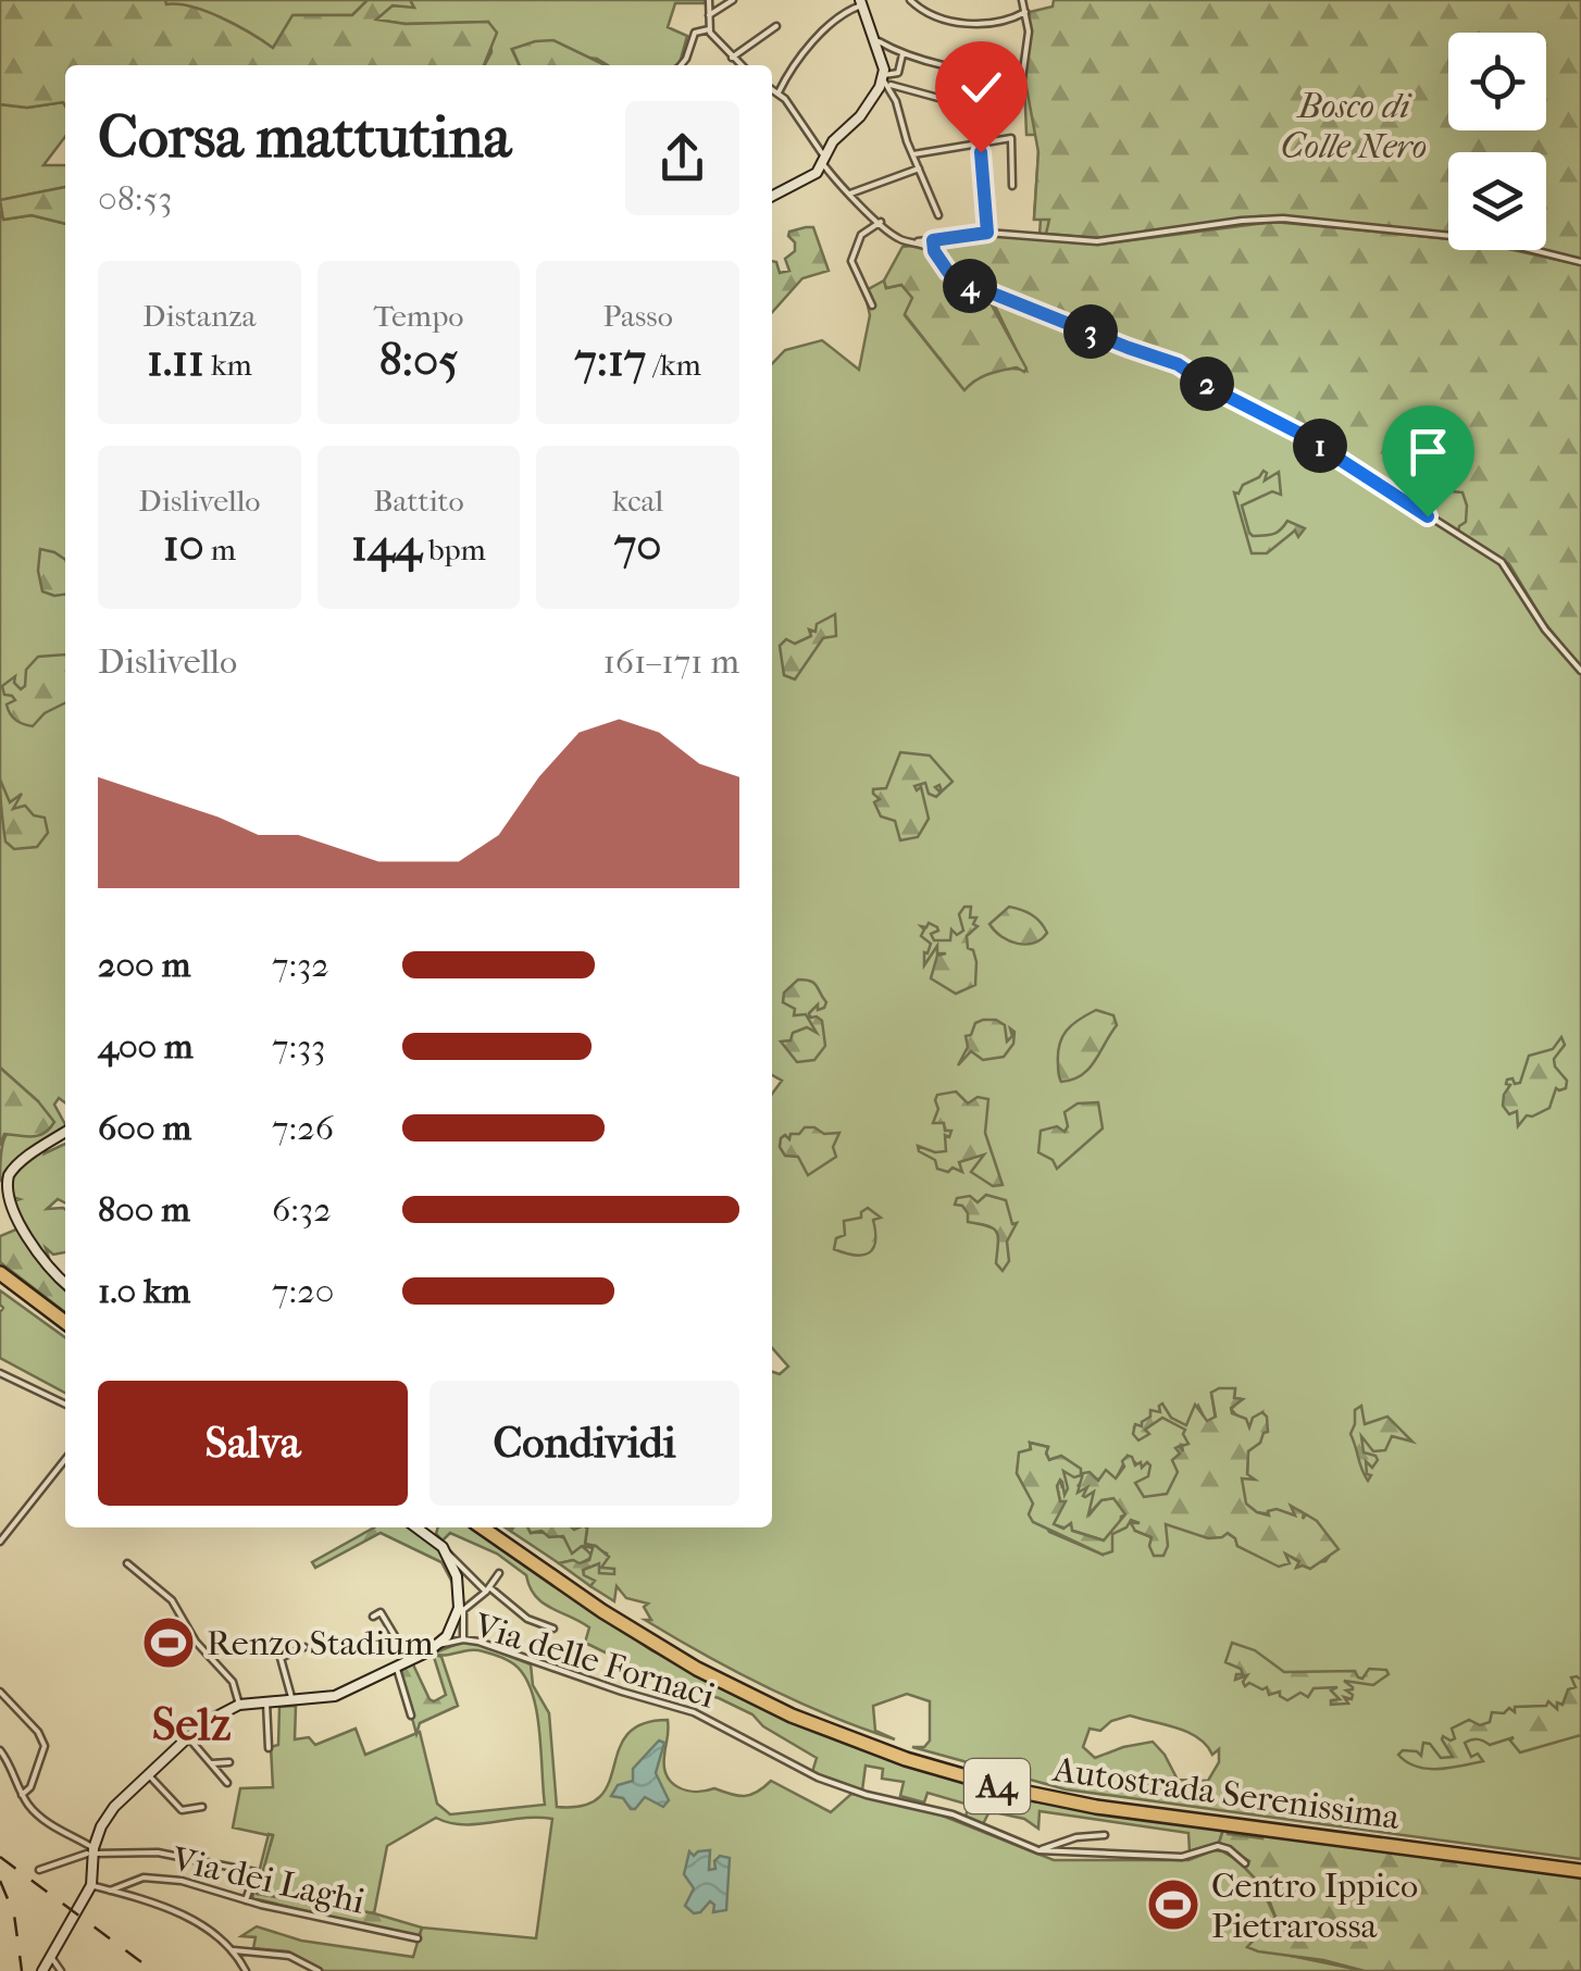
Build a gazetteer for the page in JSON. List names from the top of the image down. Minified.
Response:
{"streets":{"highway":["A4","Autostrada Serenissima"],"street":["Via delle Fornaci","Via dei Laghi"]},"districts":["Selz"],"parks":["Bosco di Colle Nero"],"places":{"sports":["Renzo Stadium","Centro Ippico Pietrarossa"]},"page":{"heading":["Corsa mattutina","08:53"],"stats":[["Distanza","1.11 km"],["Tempo","8:05"],["Passo","7:17 /km"],["Dislivello","10 m"],["Battito","144 bpm"],["kcal","70"]],"pins":["4","3","2","1"],"chart":["Dislivello","161–171 m"],"list":[{"name":"200 m","note":"7:32"},{"name":"400 m","note":"7:33"},{"name":"600 m","note":"7:26"},{"name":"800 m","note":"6:32"},{"name":"1.0 km","note":"7:20"}],"buttons":["Salva","Condividi"]}}
